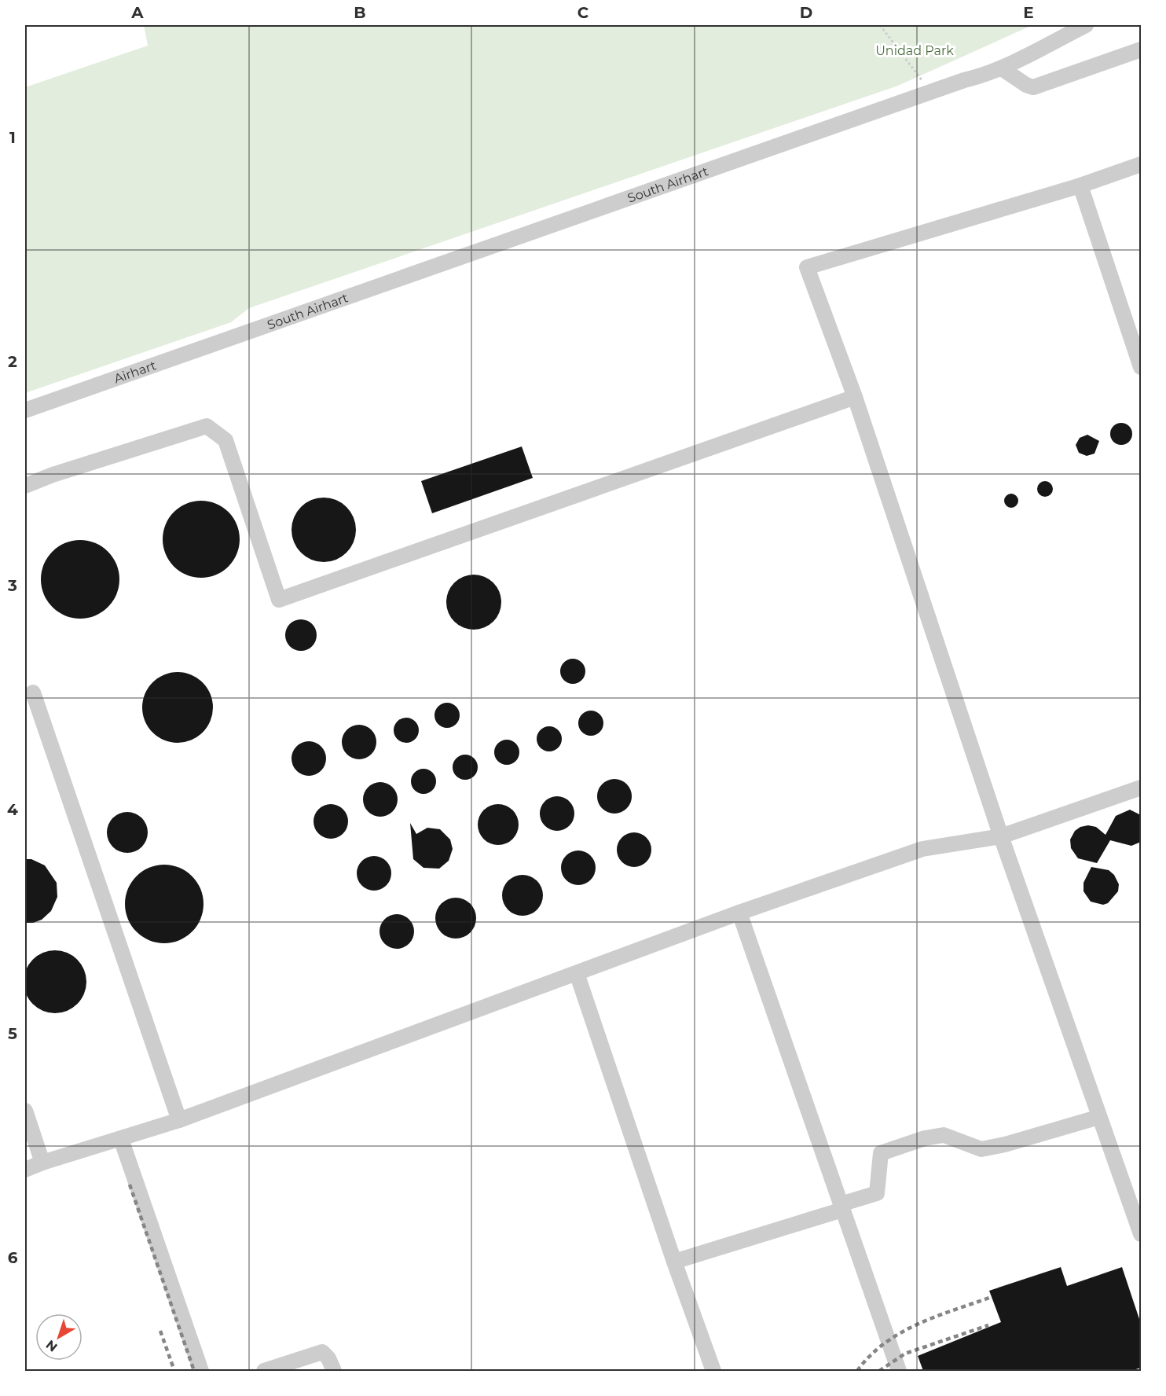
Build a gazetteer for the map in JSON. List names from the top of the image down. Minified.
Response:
{"streets":{"street":["South Airhart","Airhart"]},"crossings":[["South Airhart","Airhart"]],"parks":["Unidad Park"],"north":"bottom left","grid":{"columns":["A","B","C","D","E"],"rows":["1","2","3","4","5","6"]}}
